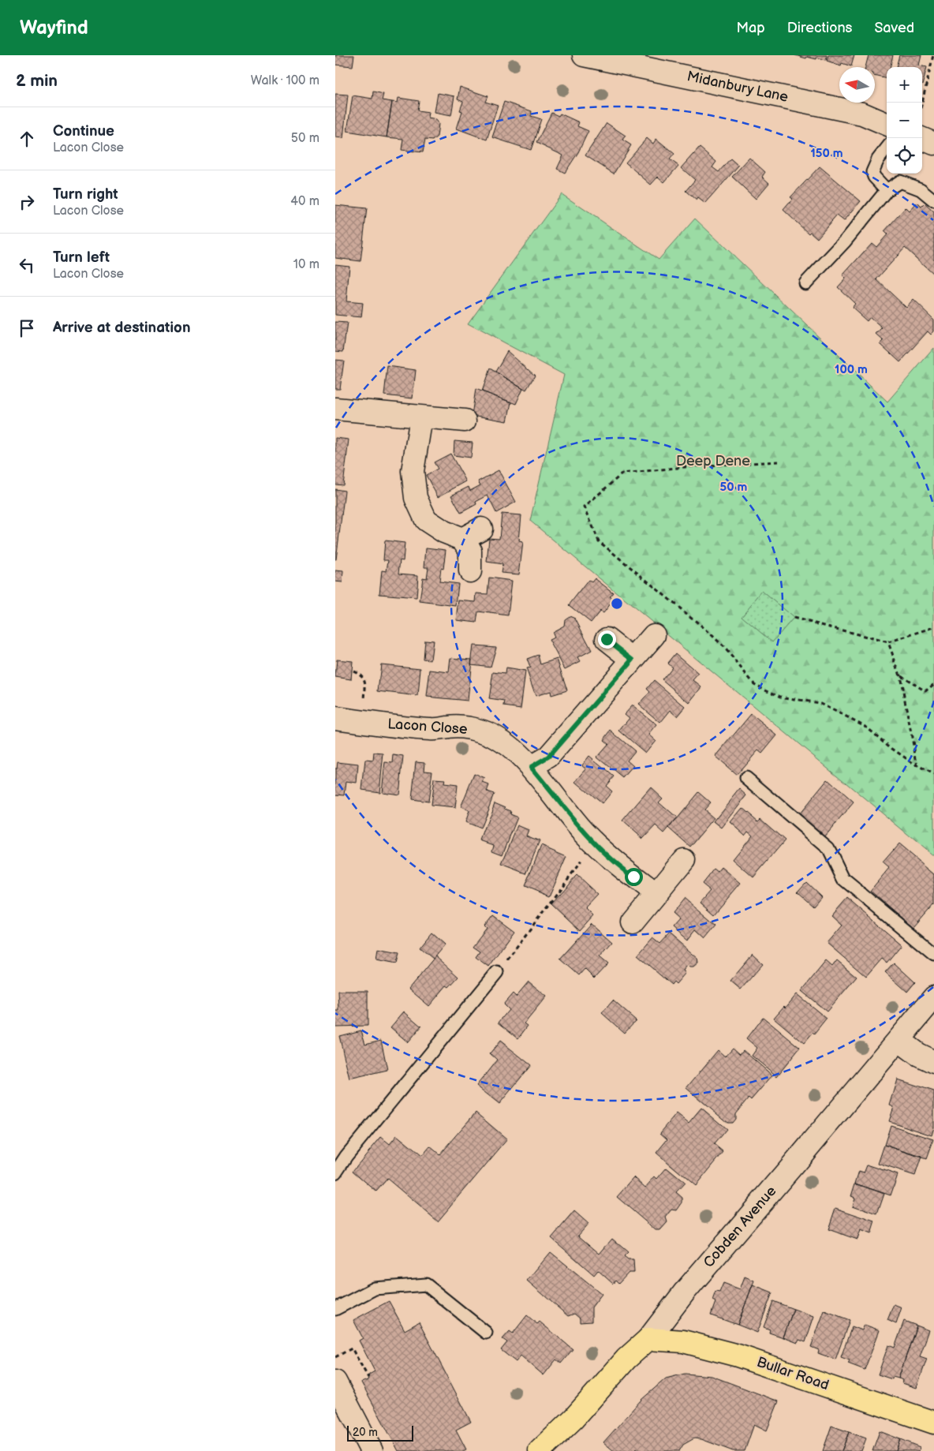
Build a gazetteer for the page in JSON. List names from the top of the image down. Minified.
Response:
{"streets":{"main road":["Cobden Avenue","Bullar Road"],"street":["Midanbury Lane","Lacon Close"]},"crossings":[["Cobden Avenue","Bullar Road"]],"parks":["Deep Dene"],"scale_bar":"20 m","north":"left","page":{"header":"Wayfind","nav":["Map","Directions","Saved"],"heading":["2 min","Walk · 100 m"],"map_buttons":["+","−"],"list":[["Continue","Lacon Close","50 m"],["Turn right","Lacon Close","40 m"],["Turn left","Lacon Close","10 m"],"Arrive at destination"],"scale":"20 m"},"rings":["150 m","100 m","50 m"]}
